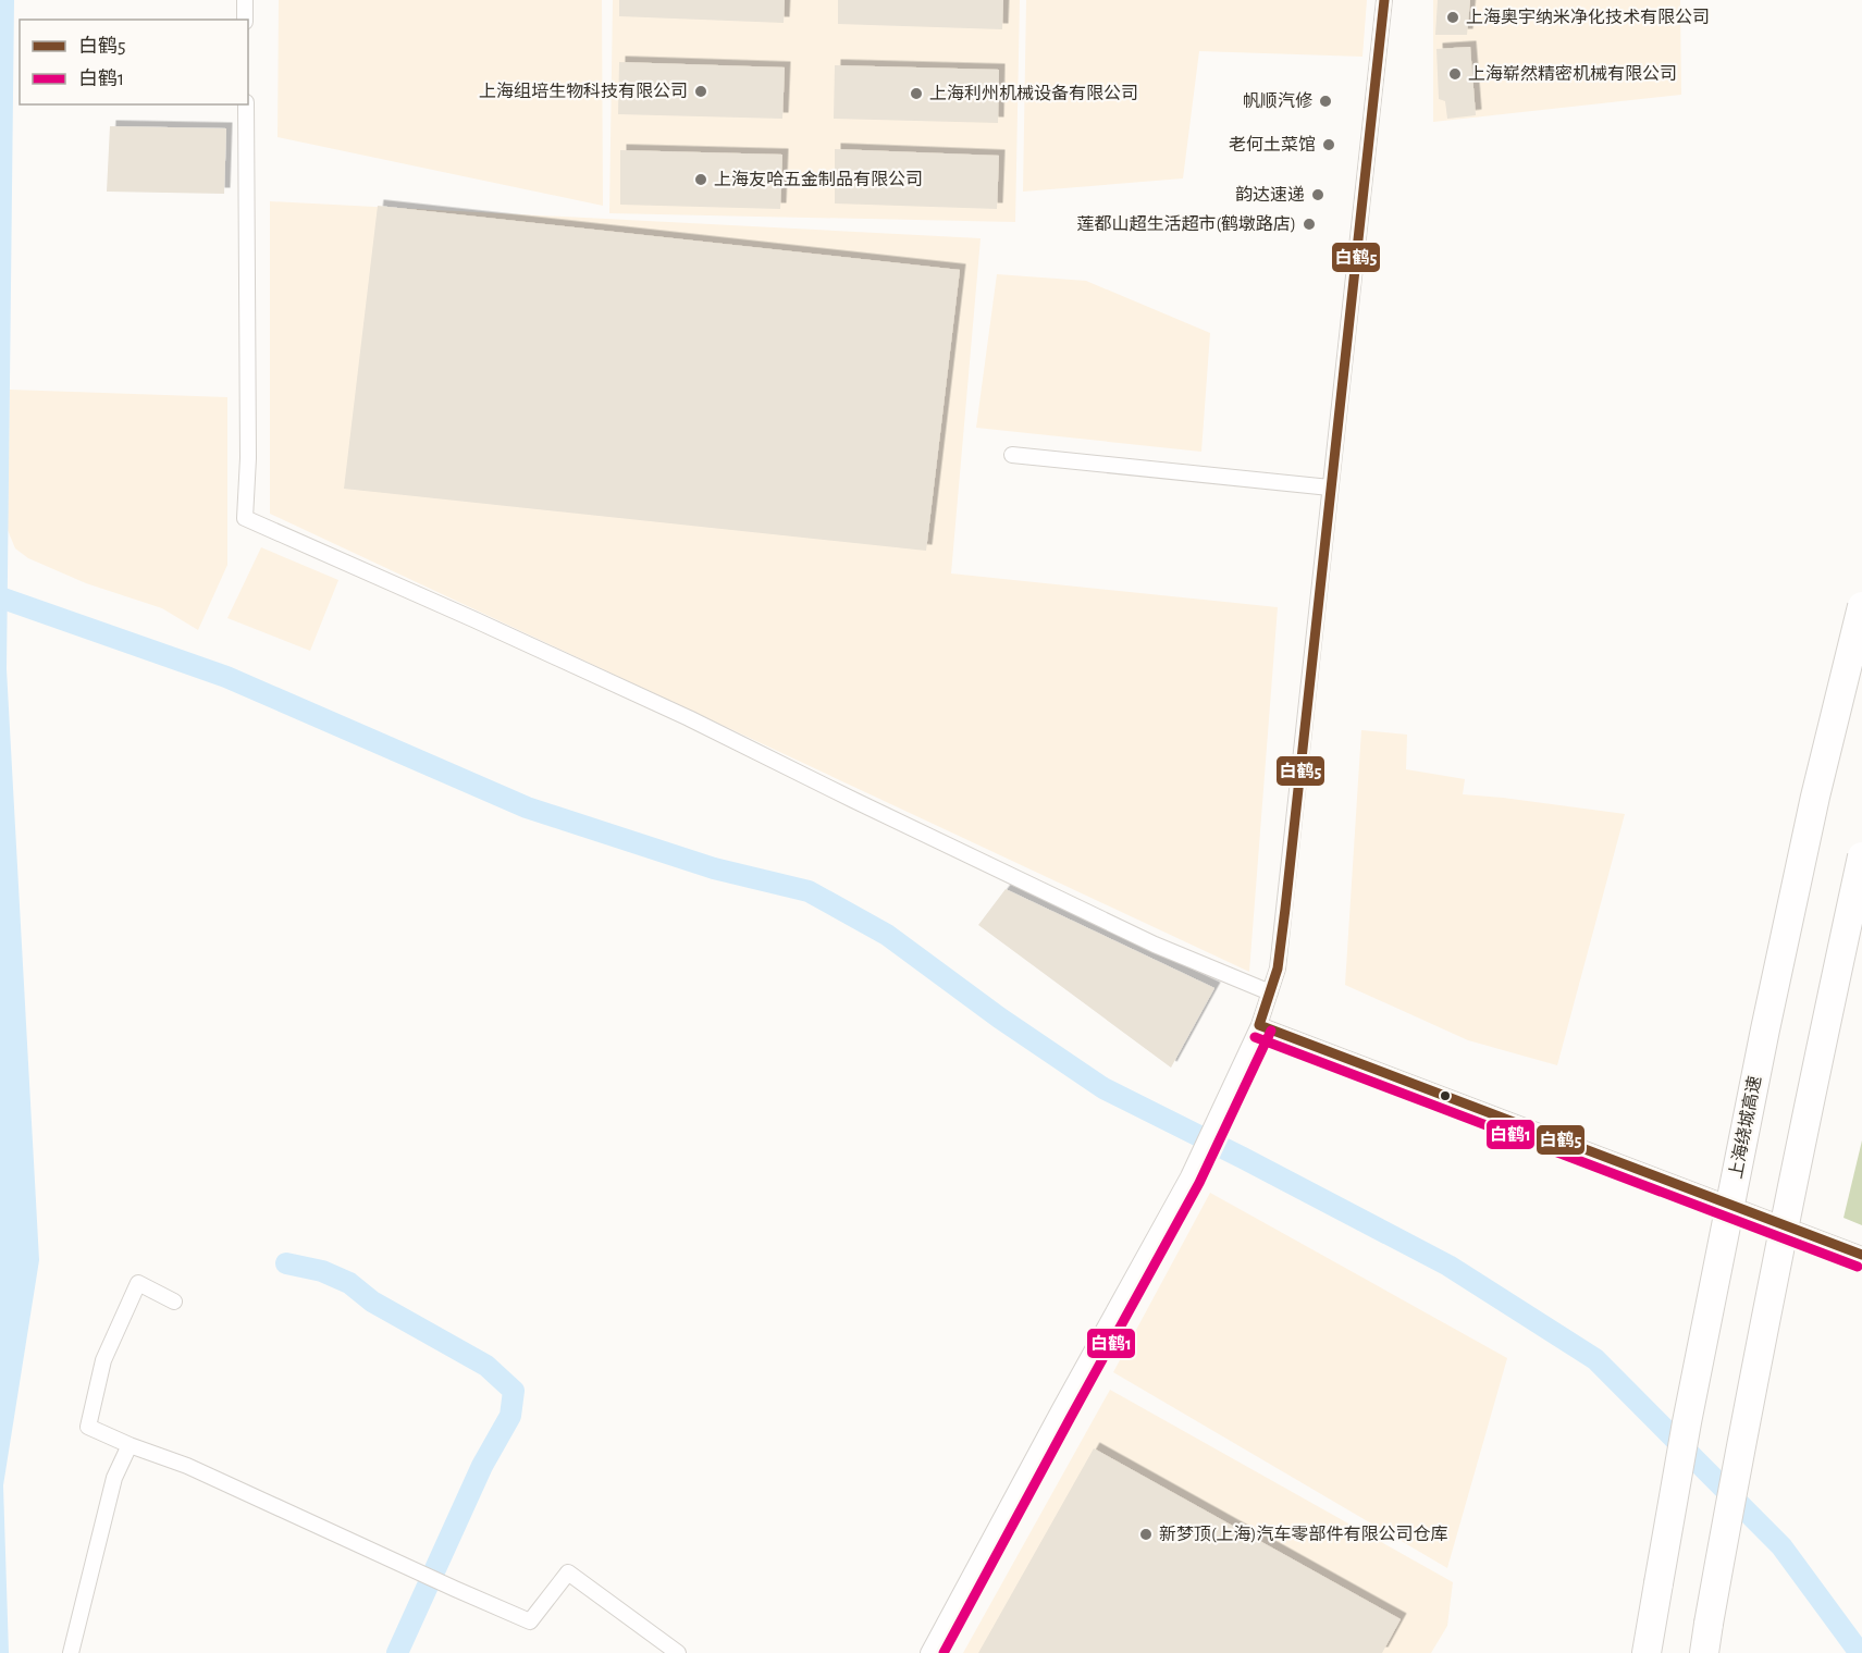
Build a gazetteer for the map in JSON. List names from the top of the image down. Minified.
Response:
{"streets":{"highway":["上海绕城高速"]},"places":["上海奥宇纳米净化技术有限公司","上海崭然精密机械有限公司","上海组培生物科技有限公司","上海利州机械设备有限公司","帆顺汽修","老何土菜馆","上海友哈五金制品有限公司","韵达速递","莲都山超生活超市(鹤墩路店)","新梦顶(上海)汽车零部件有限公司仓库"],"lines":["transit line 白鹤5","transit line 白鹤1"],"legend":["白鹤5","白鹤1"]}
